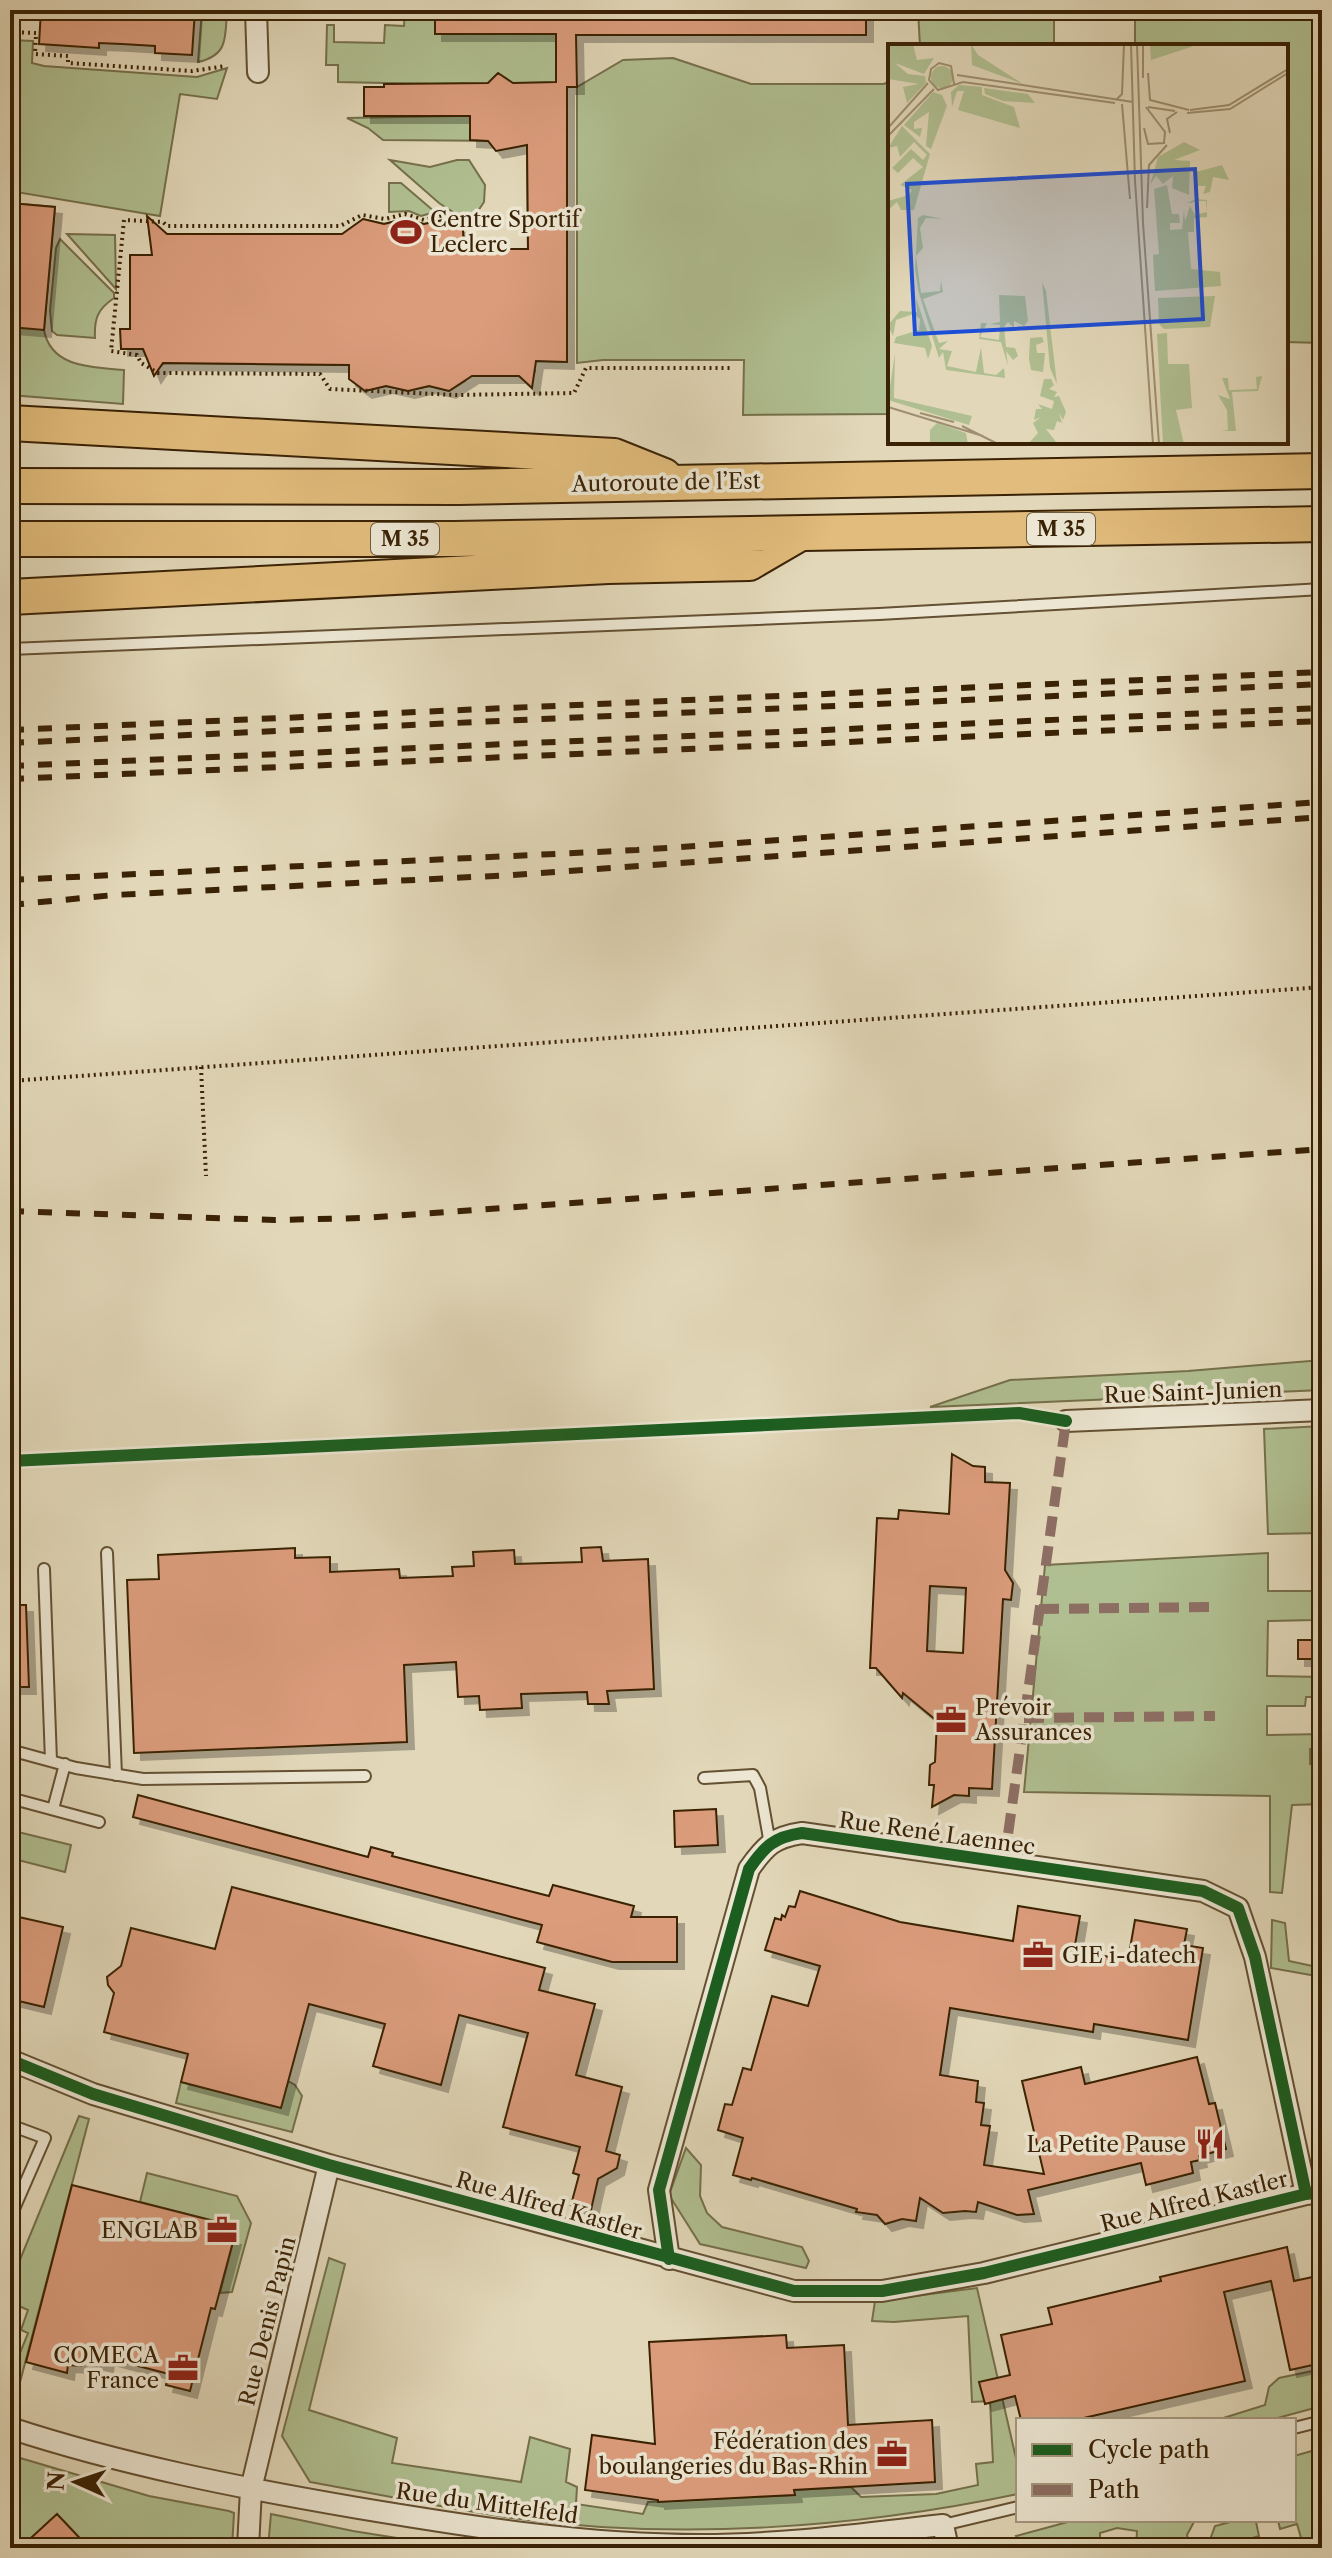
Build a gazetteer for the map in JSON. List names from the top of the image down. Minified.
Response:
{"streets":{"highway":["Autoroute de l’Est","M 35"],"street":["Rue Saint-Junien","Rue René Laennec","Rue Alfred Kastler","Rue Denis Papin","Rue du Mittelfeld"]},"crossings":[["Rue René Laennec","Rue Alfred Kastler"],["Rue Alfred Kastler","Rue Denis Papin"],["Rue Denis Papin","Rue du Mittelfeld"]],"places":{"sports":["Centre Sportif Leclerc"],"office":["Prévoir Assurances","GIE i-datech","ENGLAB","COMECA France","Fédération des boulangeries du Bas-Rhin"],"restaurant":["La Petite Pause"]},"legend":["Cycle path","Path"],"north":"left"}
